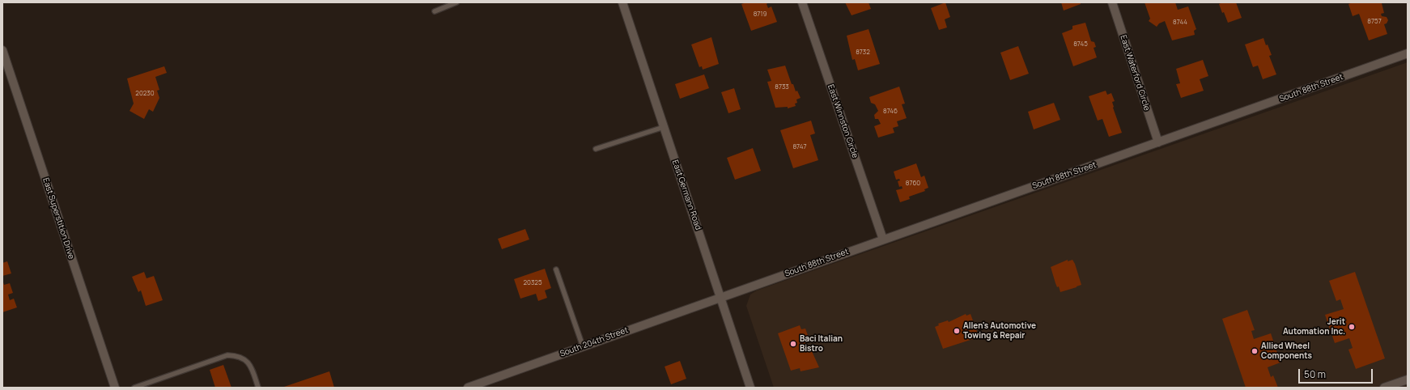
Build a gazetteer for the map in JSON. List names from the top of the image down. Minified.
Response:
{"streets":{"street":["East Waterford Circle","South 88th Street","East Winnston Circle","East Germann Road","East Superstition Drive","South 204th Street"]},"crossings":[["East Waterford Circle","South 88th Street"],["South 88th Street","East Winnston Circle"],["South 88th Street","East Germann Road"],["South 88th Street","South 204th Street"],["East Germann Road","South 204th Street"]],"places":["Jerit Automation Inc.","Allen's Automotive Towing & Repair","Baci Italian Bistro","Allied Wheel Components"],"house_numbers":["8719","8757","8744","8745","8732","8733","20230","8746","8747","8760","20325"],"scale_bar":"50 m"}
